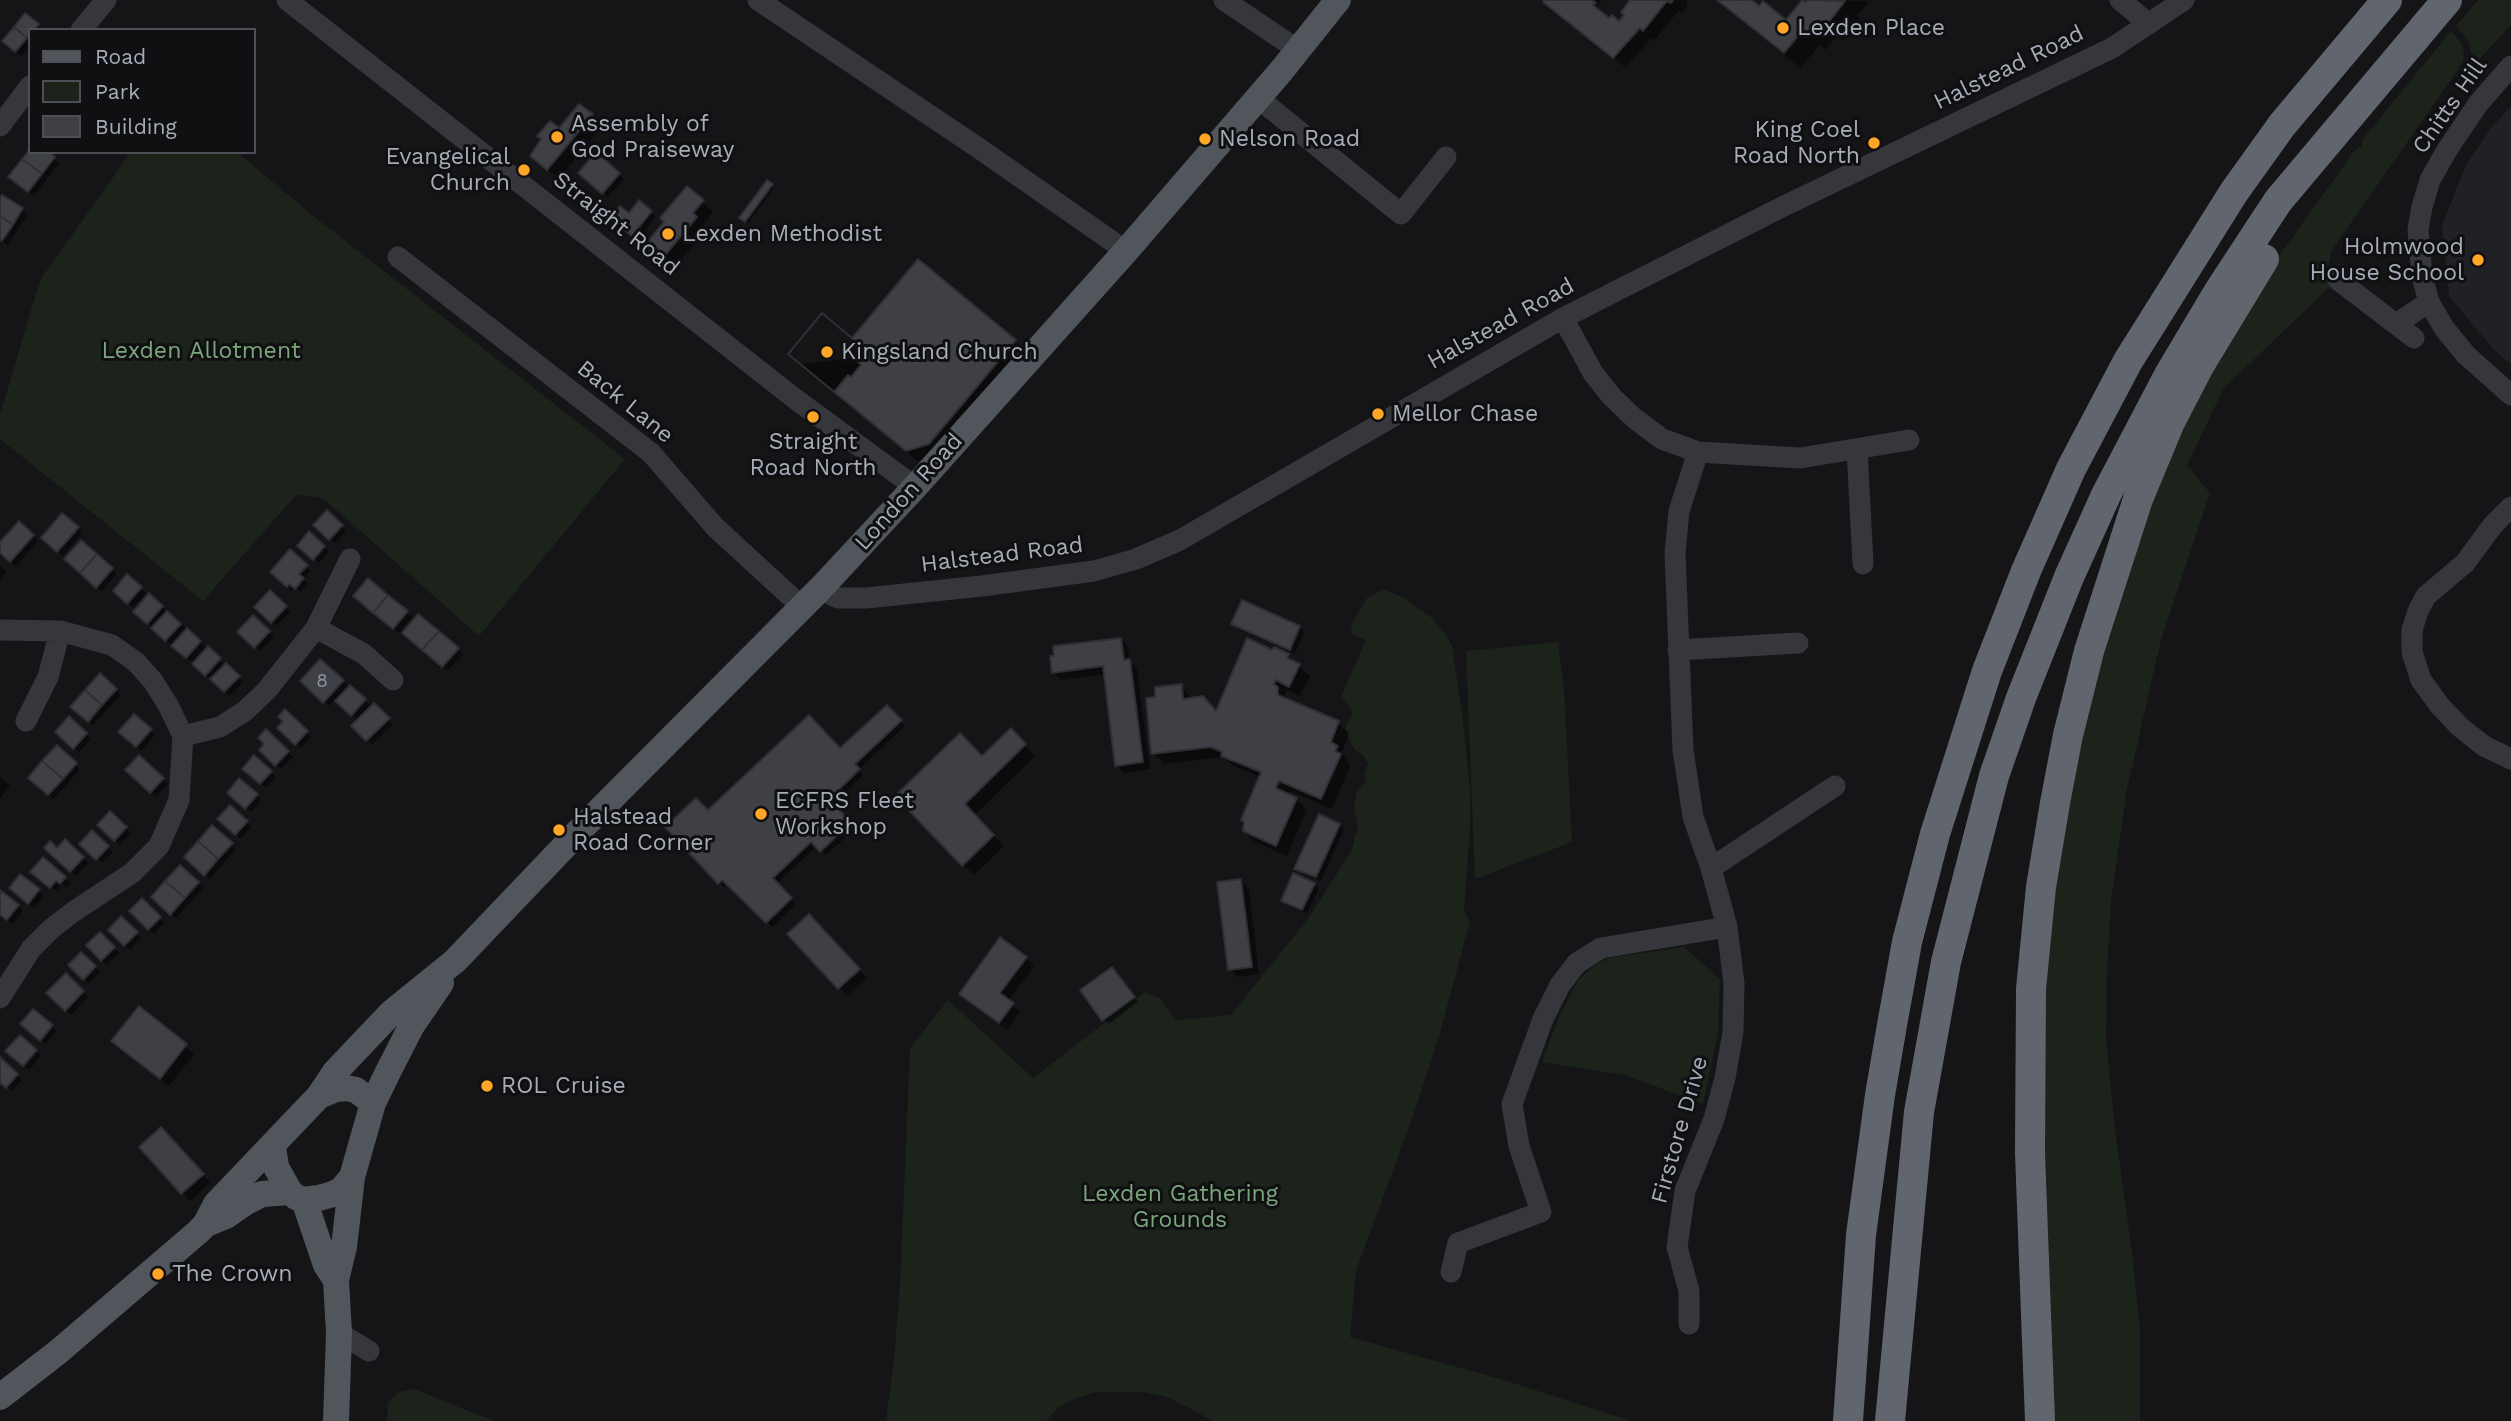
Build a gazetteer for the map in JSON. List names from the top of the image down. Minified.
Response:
{"streets":{"main road":["London Road"],"street":["Halstead Road","Chitts Hill","Straight Road","Back Lane","Firstore Drive"]},"crossings":[["Halstead Road","Back Lane"],["Halstead Road","London Road"],["Straight Road","London Road"],["Back Lane","London Road"]],"parks":["Lexden Allotment","Lexden Gathering Grounds"],"places":["Lexden Place","Assembly of God Praiseway","Nelson Road","King Coel Road North","Evangelical Church","Lexden Methodist","Holmwood House School","Kingsland Church","Mellor Chase","Straight Road North","ECFRS Fleet Workshop","Halstead Road Corner","ROL Cruise","The Crown"],"house_numbers":["8"],"legend":["Road","Park","Building"]}
